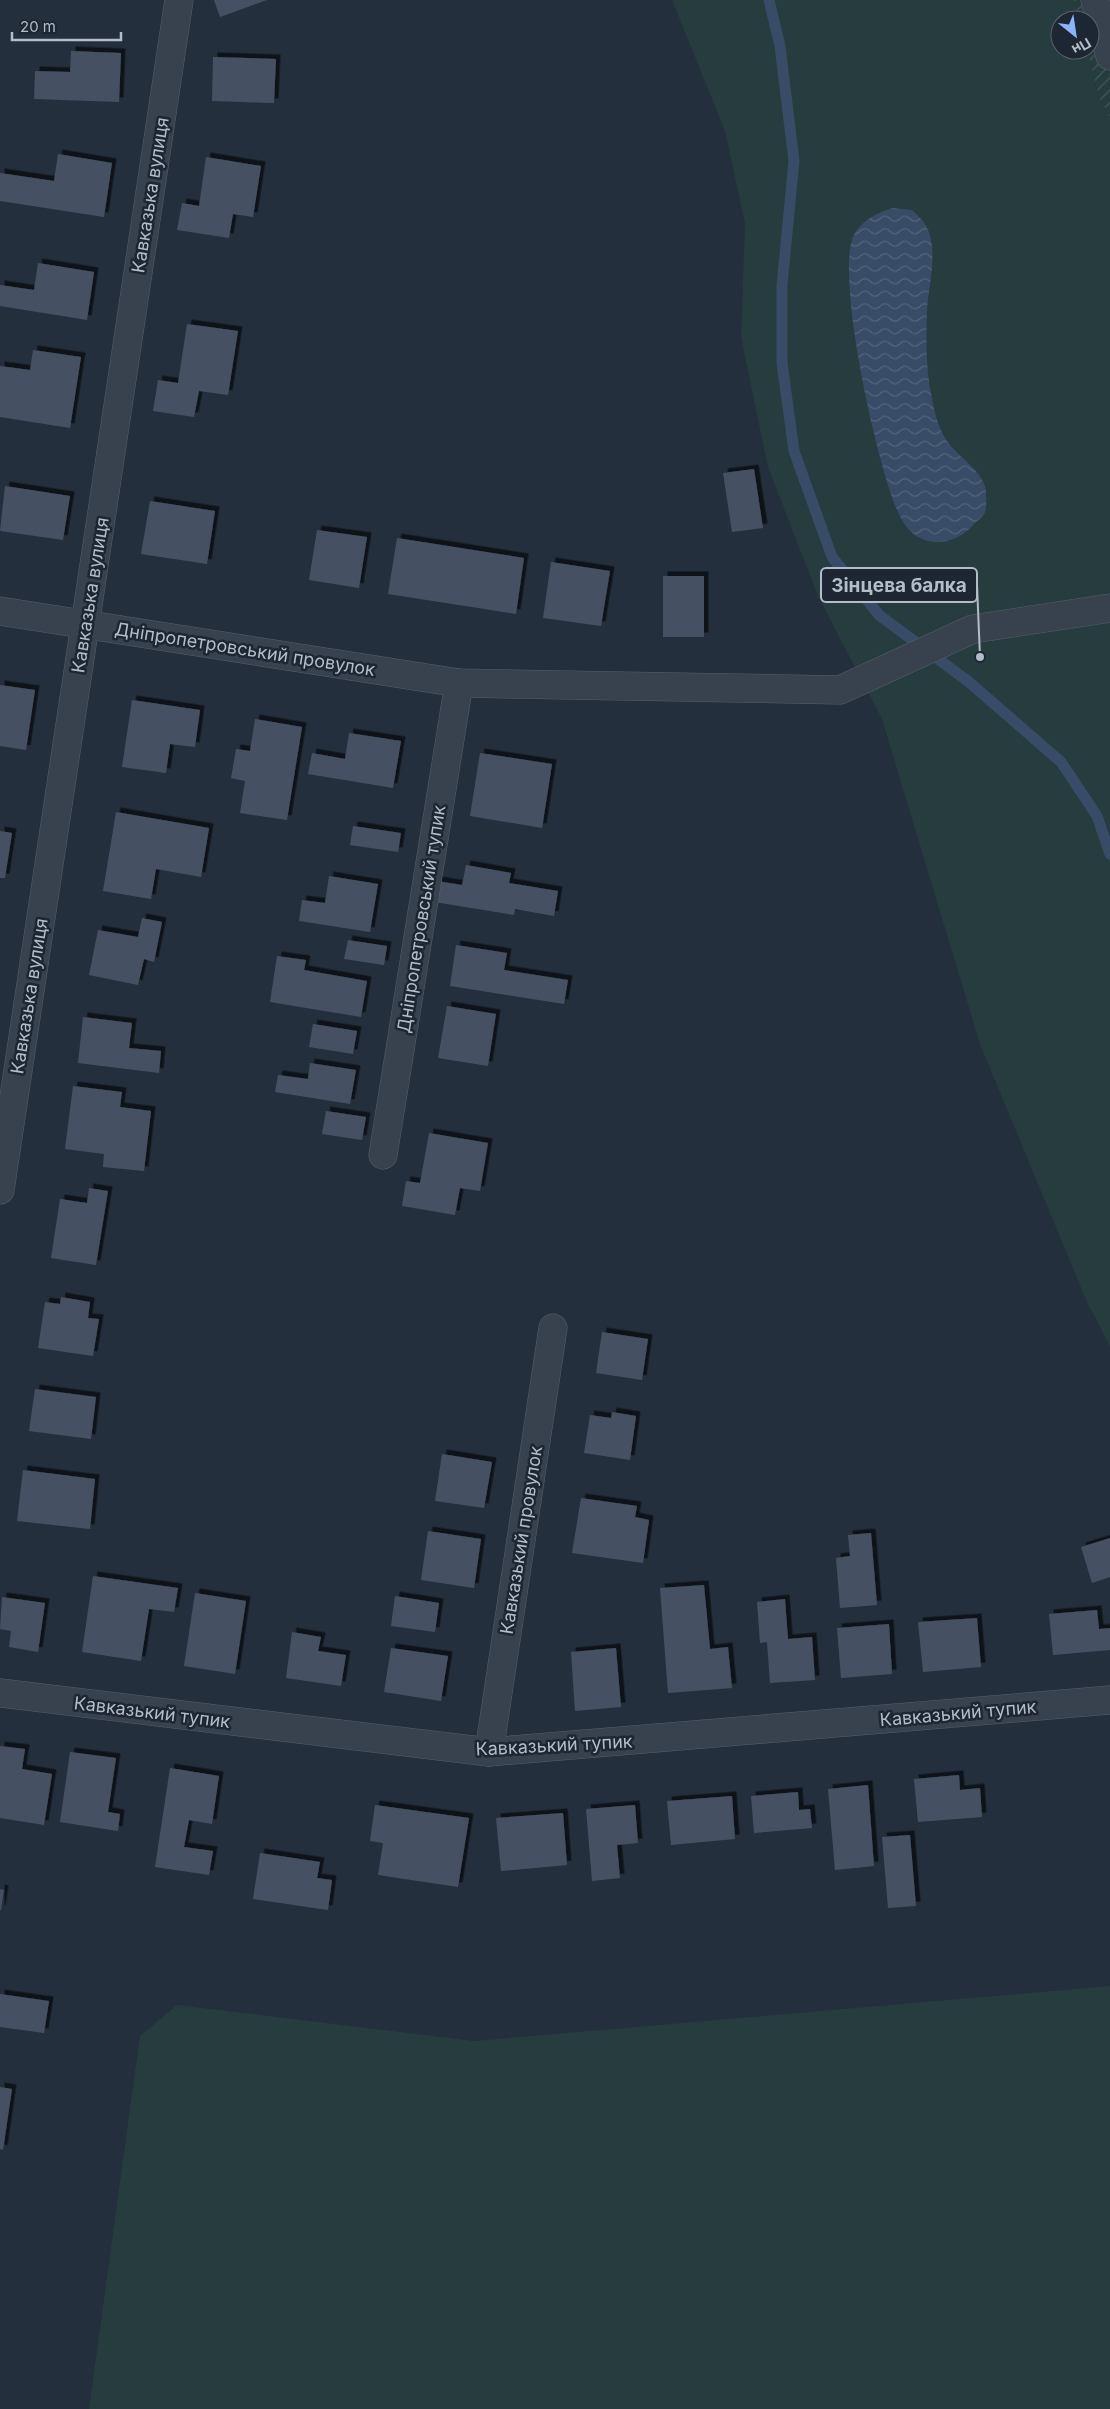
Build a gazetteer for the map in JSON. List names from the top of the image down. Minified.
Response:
{"streets":{"street":["Кавказька вулиця","Дніпропетровський провулок","Дніпропетровський тупик","Кавказький провулок","Кавказький тупик"]},"crossings":[["Кавказька вулиця","Дніпропетровський провулок"],["Дніпропетровський провулок","Дніпропетровський тупик"],["Кавказький провулок","Кавказький тупик"]],"places":["Зінцева балка"],"scale_bar":"20 m","north":"bottom right"}
